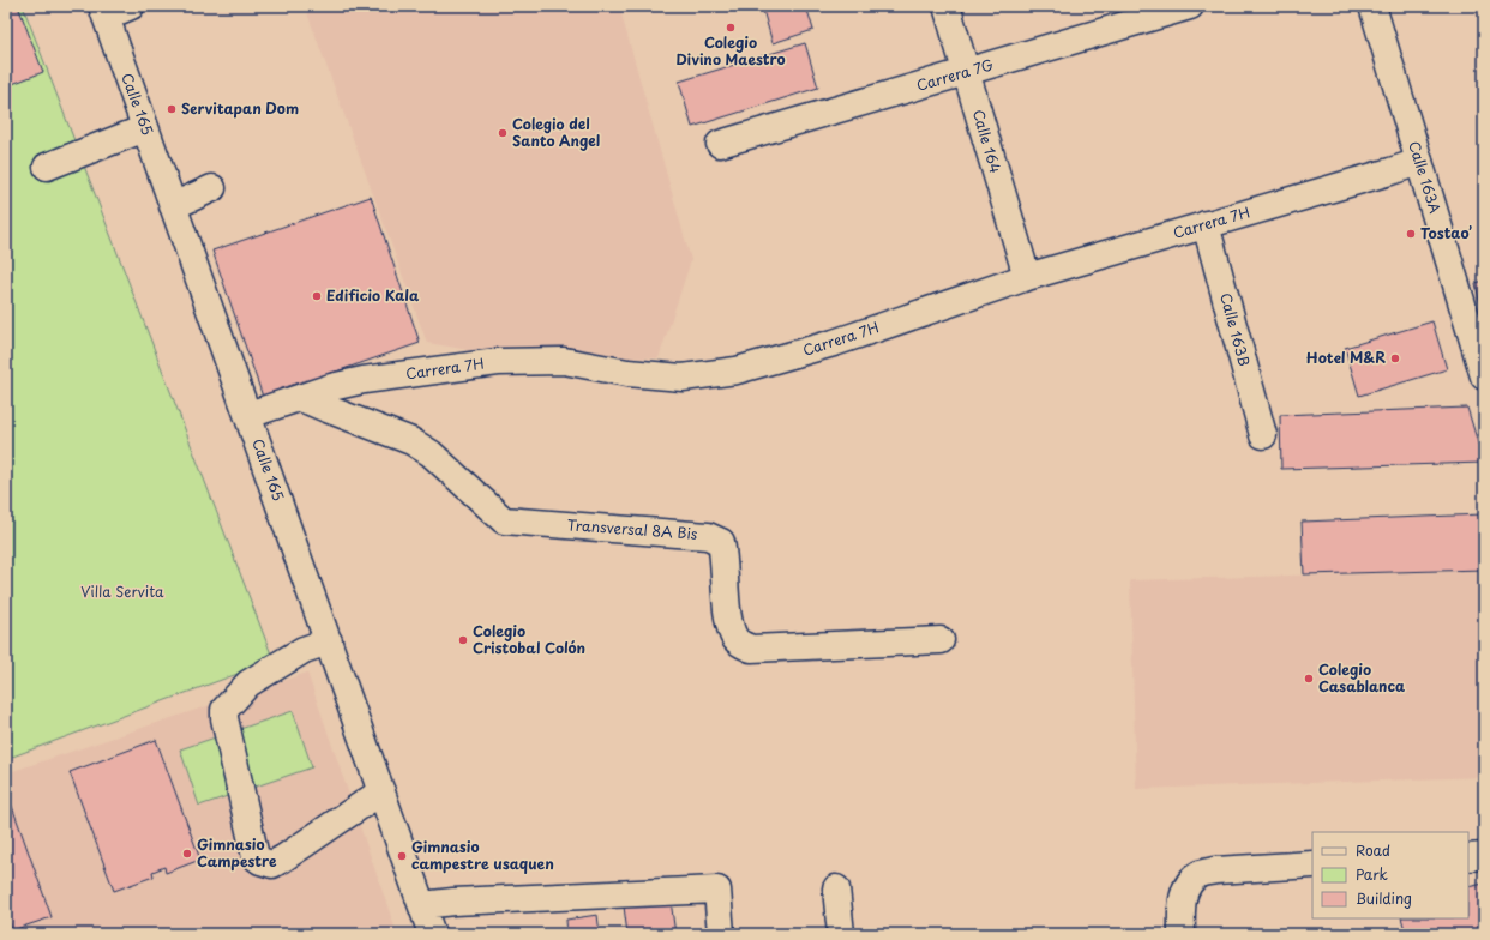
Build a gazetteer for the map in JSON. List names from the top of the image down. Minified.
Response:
{"streets":{"street":["Carrera 7G","Calle 165","Calle 164","Calle 163A","Carrera 7H","Calle 163B","Transversal 8A Bis"]},"crossings":[["Carrera 7G","Calle 164"],["Calle 165","Carrera 7H"],["Calle 164","Carrera 7H"],["Calle 163A","Carrera 7H"],["Carrera 7H","Calle 163B"],["Carrera 7H","Transversal 8A Bis"]],"parks":["Villa Servita"],"places":["Colegio Divino Maestro","Servitapan Dom","Colegio del Santo Angel","Tostao’","Edificio Kala","Hotel M&R","Colegio Cristobal Colón","Colegio Casablanca","Gimnasio Campestre","Gimnasio campestre usaquen"],"legend":["Road","Park","Building"]}
